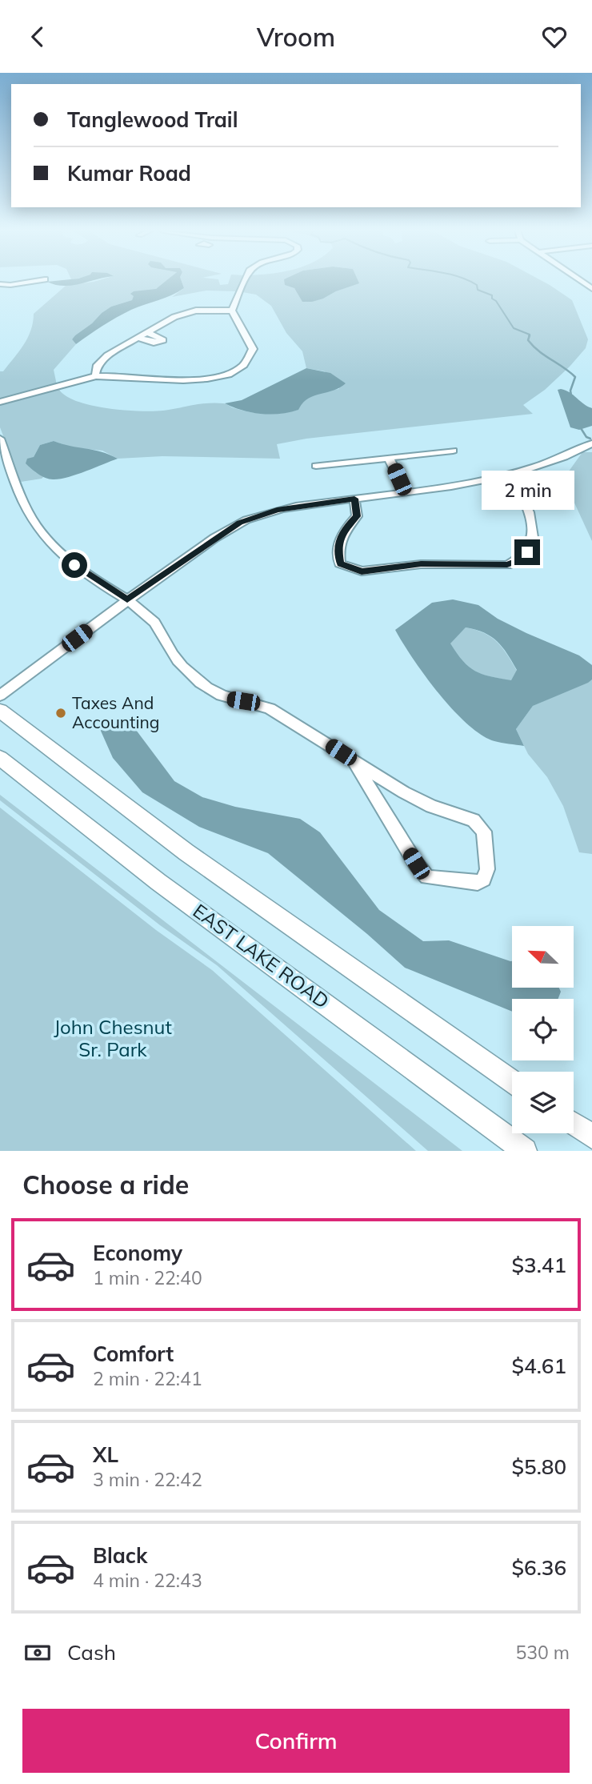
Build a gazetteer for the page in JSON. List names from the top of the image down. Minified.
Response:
{"streets":{"main road":["EAST LAKE ROAD"]},"parks":["John Chesnut Sr. Park"],"places":["Taxes And Accounting"],"north":"top left","page":{"header":"Vroom","banner":["Tanglewood Trail","Kumar Road"],"bubble":"2 min","heading":"Choose a ride","list":[{"name":"Economy","note":"1 min · 22:40","value":"$3.41"},{"name":"Comfort","note":"2 min · 22:41","value":"$4.61"},{"name":"XL","note":"3 min · 22:42","value":"$5.80"},{"name":"Black","note":"4 min · 22:43","value":"$6.36"}],"pay":["Cash","530 m"],"buttons":"Confirm"}}
